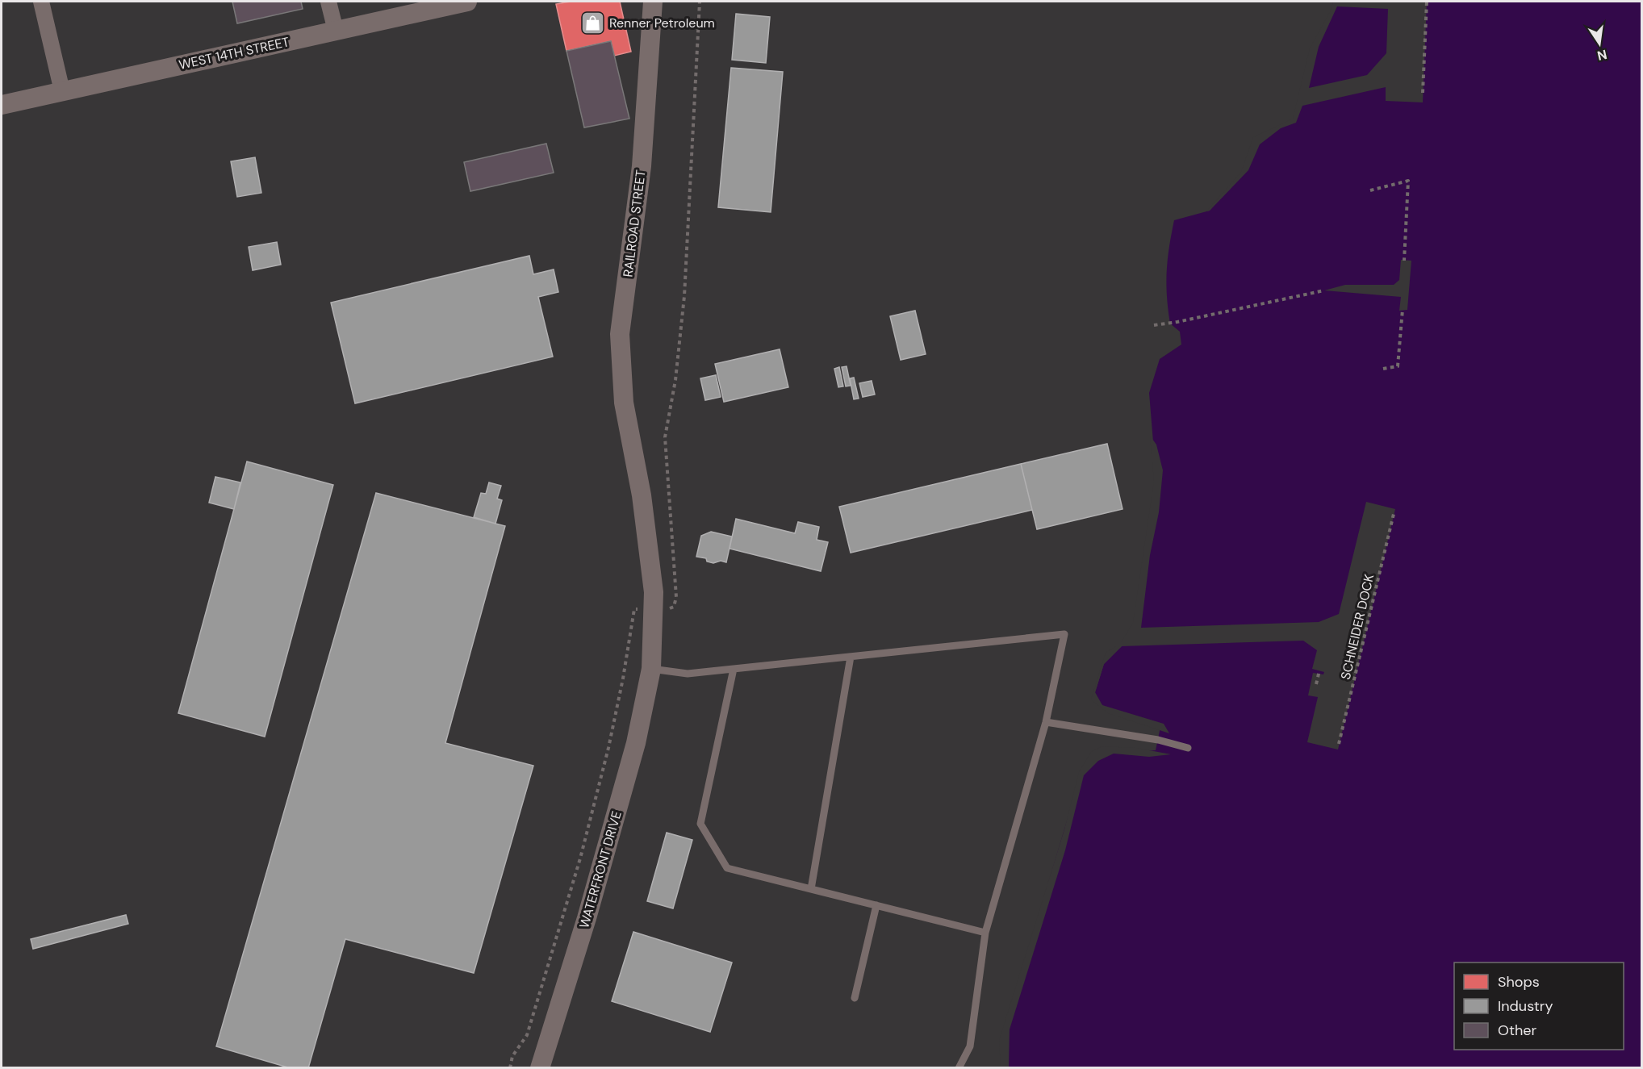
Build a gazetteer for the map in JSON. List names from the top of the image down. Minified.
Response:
{"streets":{"street":["WEST 14TH STREET","RAILROAD STREET","WATERFRONT DRIVE"],"path":["SCHNEIDER DOCK"]},"crossings":[["RAILROAD STREET","WATERFRONT DRIVE"]],"places":{"shop":["Renner Petroleum"]},"legend":["Shops","Industry","Other"],"north":"bottom"}
